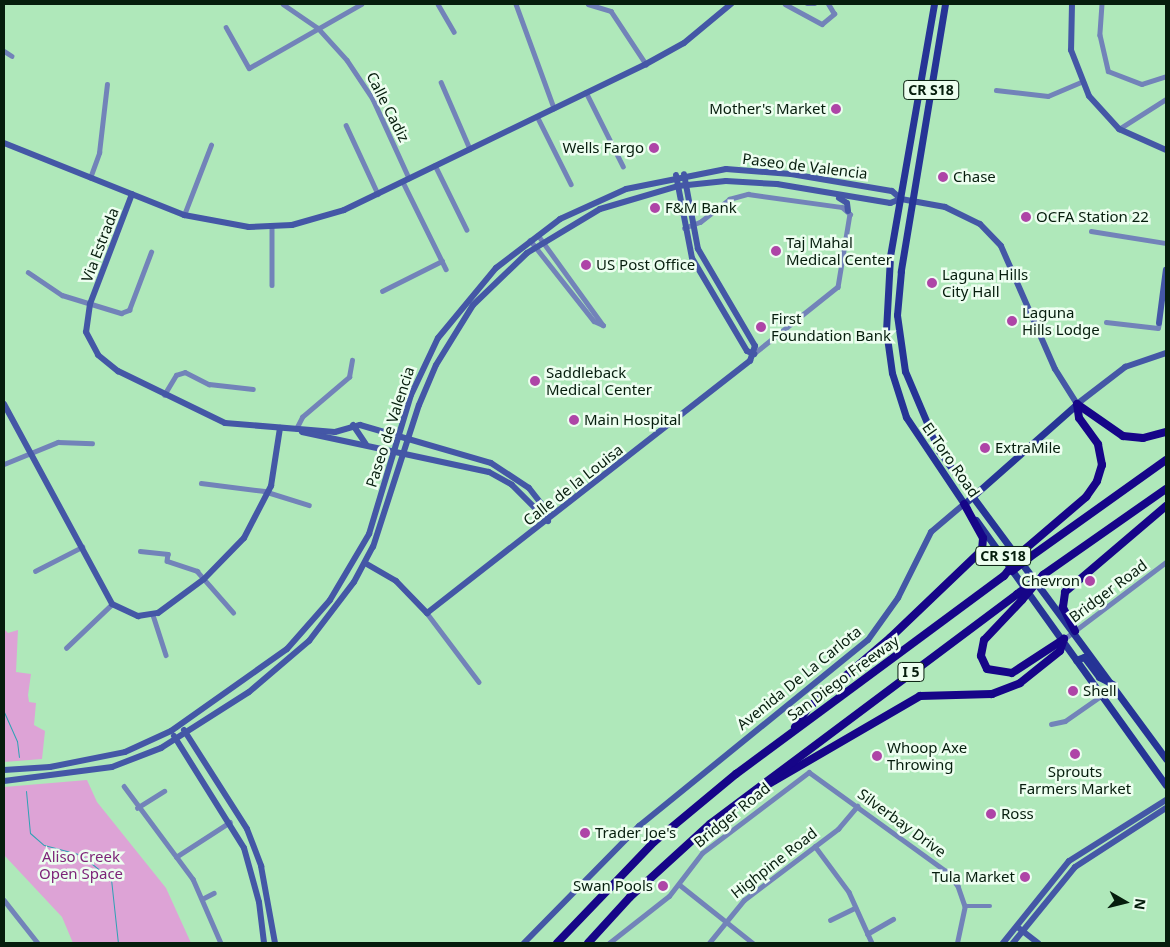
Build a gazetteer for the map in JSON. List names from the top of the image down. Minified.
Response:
{"streets":{"highway":["I 5","San Diego Freeway"],"main road":["CR S18","Paseo de Valencia","Via Estrada","El Toro Road","Calle de la Louisa","Avenida De La Carlota"],"street":["Calle Cadiz","Bridger Road","Silverbay Drive","Highpine Road"]},"crossings":[["Paseo de Valencia","Via Estrada"],["Paseo de Valencia","El Toro Road"],["Paseo de Valencia","Avenida De La Carlota"],["Via Estrada","Calle de la Louisa"],["El Toro Road","Bridger Road"],["El Toro Road","Avenida De La Carlota"],["Bridger Road","Silverbay Drive"],["Silverbay Drive","Highpine Road"]],"parks":["Aliso Creek Open Space"],"places":["Mother's Market","Wells Fargo","Chase","F&M Bank","OCFA Station 22","Taj Mahal Medical Center","US Post Office","Laguna Hills City Hall","Laguna Hills Lodge","First Foundation Bank","Saddleback Medical Center","Main Hospital","ExtraMile","Chevron","Shell","Sprouts Farmers Market","Whoop Axe Throwing","Ross","Trader Joe's","Tula Market","Swan Pools"],"north":"right"}
